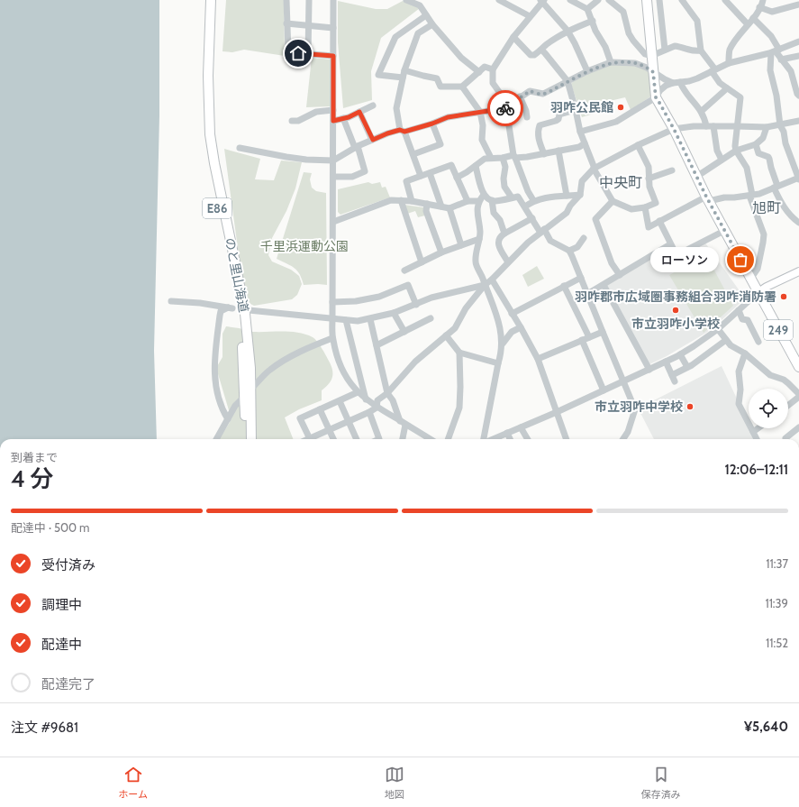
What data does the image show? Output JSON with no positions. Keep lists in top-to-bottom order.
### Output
{
  "streets": {
    "highway": ["E86", "のと里山海道", "249"]
  },
  "districts": ["中央町", "旭町"],
  "parks": ["千里浜運動公園"],
  "places": [
    "羽咋公民館",
    "ローソン",
    "羽咋郡市広域圏事務組合羽咋消防署",
    "市立羽咋小学校",
    "市立羽咋中学校"
  ],
  "page": {
    "bubble": "ローソン",
    "heading": ["4 分", "到着まで", "12:06–12:11"],
    "panel": ["注文 #9681", "¥5,640"],
    "bar": "配達中 · 500 m",
    "list": [
      ["受付済み", "11:37"],
      ["調理中", "11:39"],
      ["配達中", "11:52"],
      "配達完了"
    ],
    "tabs": ["ホーム", "地図", "保存済み"]
  }
}
